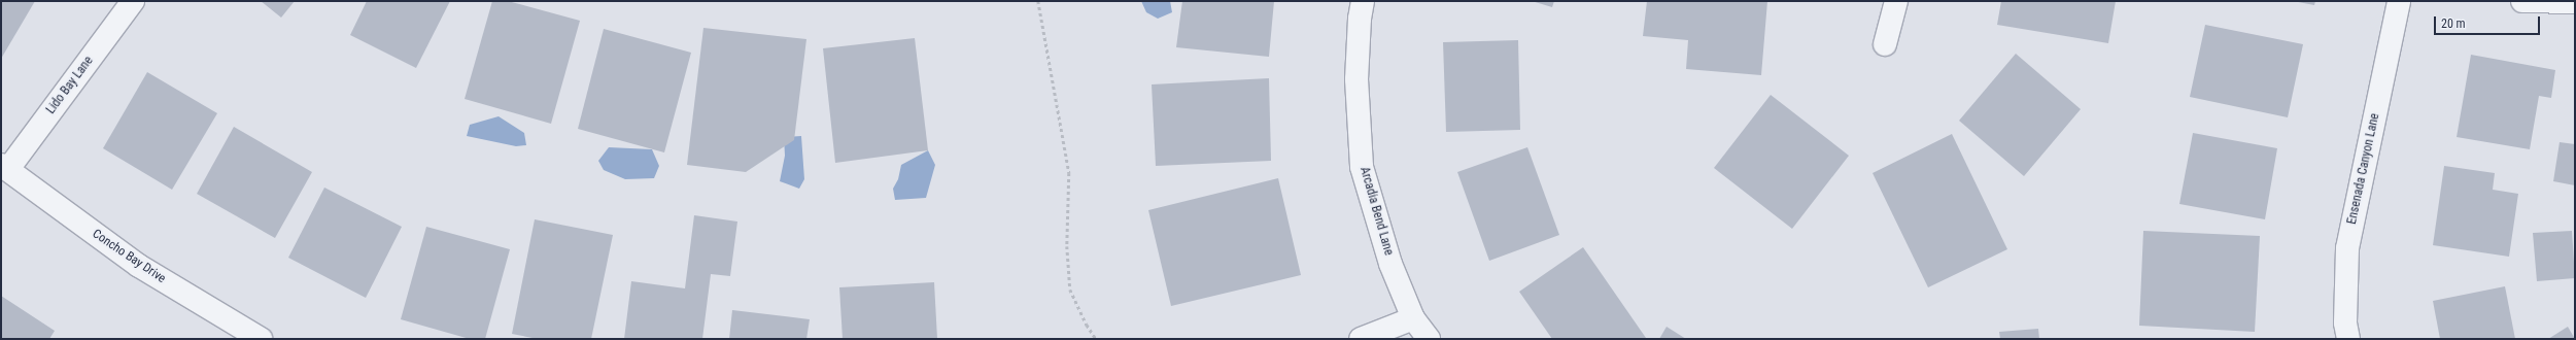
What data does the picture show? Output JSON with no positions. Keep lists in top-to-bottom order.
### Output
{
  "streets": {
    "street": [
      "Lido Bay Lane",
      "Ensenada Canyon Lane",
      "Arcadia Bend Lane",
      "Concho Bay Drive"
    ]
  },
  "crossings": [
    ["Lido Bay Lane", "Concho Bay Drive"]
  ],
  "scale_bar": "20 m"
}
